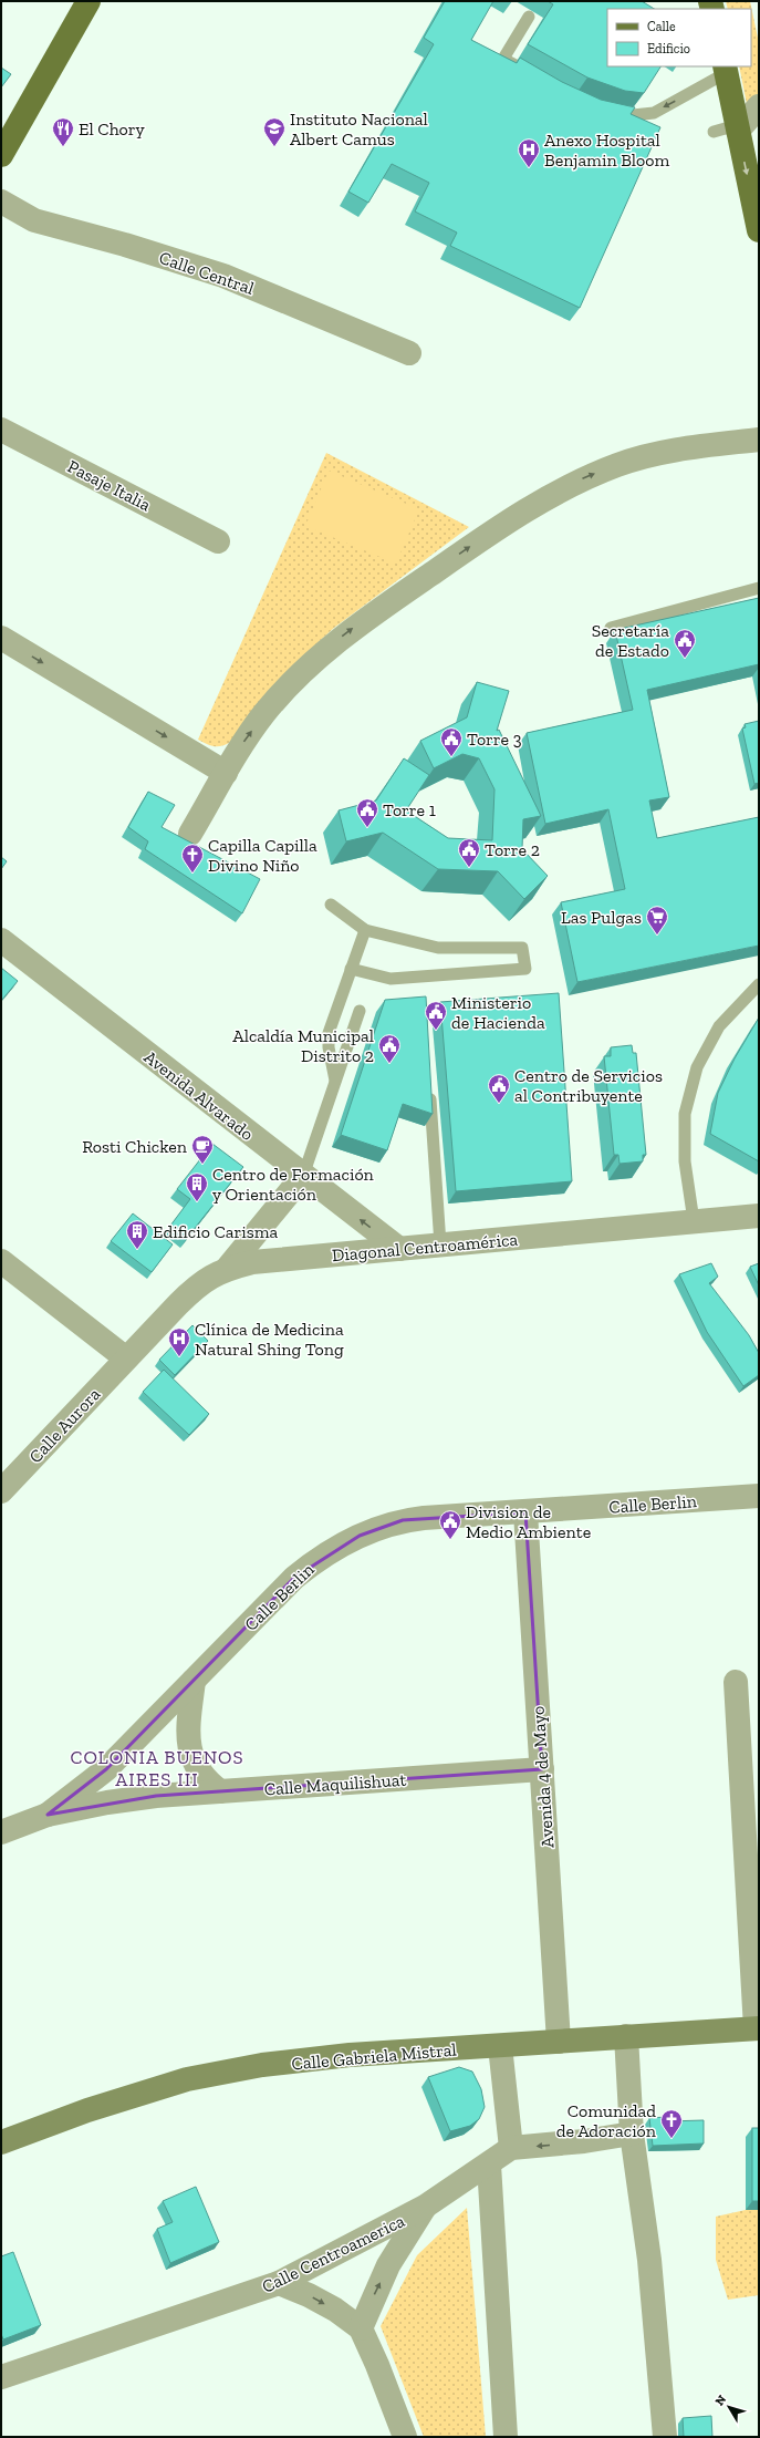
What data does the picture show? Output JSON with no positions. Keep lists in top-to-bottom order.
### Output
{
  "streets": {
    "street": [
      "Calle Central",
      "Pasaje Italia",
      "Avenida Alvarado",
      "Diagonal Centroamérica",
      "Calle Aurora",
      "Calle Berlin",
      "Avenida 4 de Mayo",
      "Calle Maquilishuat",
      "Calle Gabriela Mistral",
      "Calle Centroamerica"
    ]
  },
  "crossings": [
    ["Avenida Alvarado", "Diagonal Centroamérica"],
    ["Diagonal Centroamérica", "Calle Aurora"],
    ["Calle Berlin", "Avenida 4 de Mayo"],
    ["Calle Berlin", "Calle Maquilishuat"],
    ["Avenida 4 de Mayo", "Calle Maquilishuat"],
    ["Avenida 4 de Mayo", "Calle Gabriela Mistral"]
  ],
  "districts": ["COLONIA BUENOS AIRES III"],
  "places": {
    "restaurant": ["El Chory"],
    "school or university": ["Instituto Nacional Albert Camus"],
    "hospital": ["Anexo Hospital Benjamin Bloom", "Clínica de Medicina Natural Shing Tong"],
    "public building": [
      "Secretaría de Estado",
      "Torre 3",
      "Torre 1",
      "Torre 2",
      "Ministerio de Hacienda",
      "Alcaldía Municipal Distrito 2",
      "Centro de Servicios al Contribuyente",
      "Division de Medio Ambiente"
    ],
    "church": ["Capilla Capilla Divino Niño", "Comunidad de Adoración"],
    "supermarket": ["Las Pulgas"],
    "cafe": ["Rosti Chicken"],
    "building": ["Centro de Formación y Orientación", "Edificio Carisma"]
  },
  "legend": ["Calle", "Edificio"],
  "north": "top left"
}
